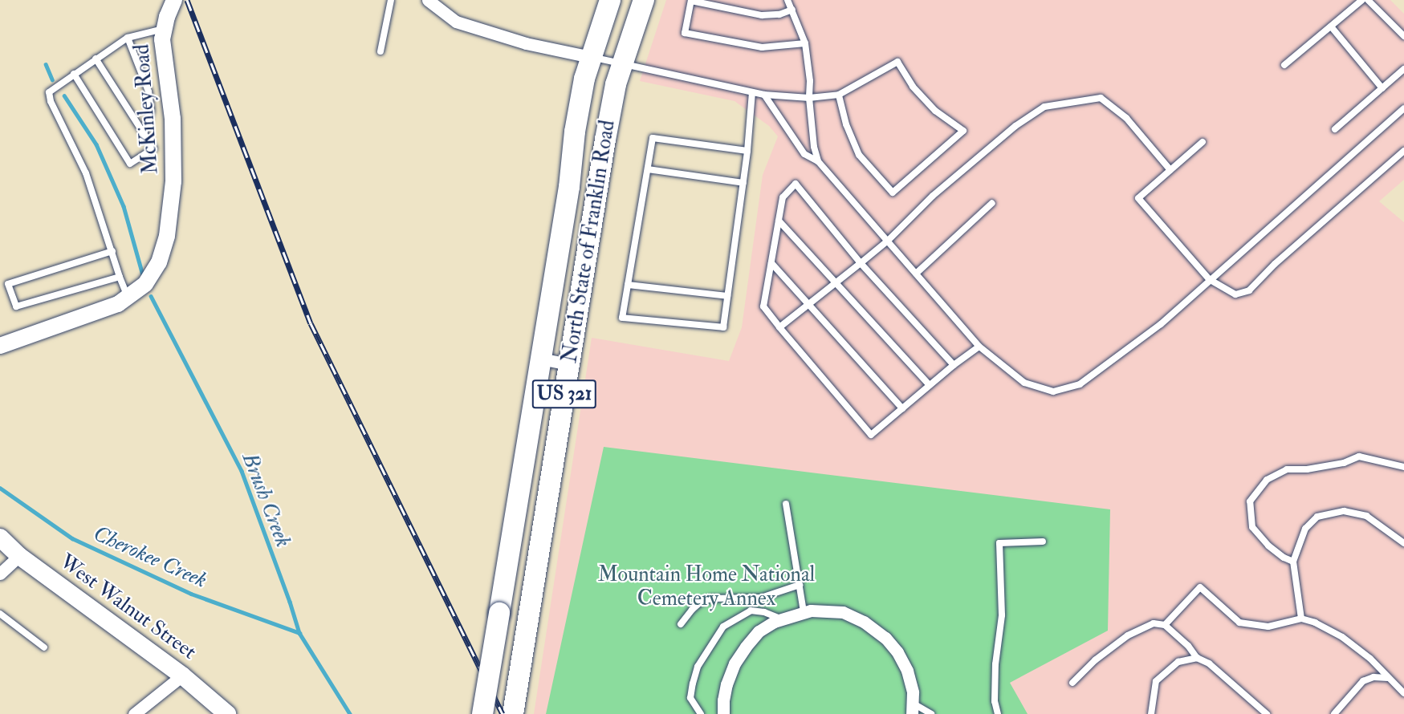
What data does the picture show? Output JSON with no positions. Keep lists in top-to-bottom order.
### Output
{
  "streets": {
    "highway": ["North State of Franklin Road", "US 321"],
    "main road": ["West Walnut Street"],
    "street": ["McKinley Road"]
  },
  "water": ["Brush Creek", "Cherokee Creek"],
  "parks": ["Mountain Home National Cemetery Annex"]
}
